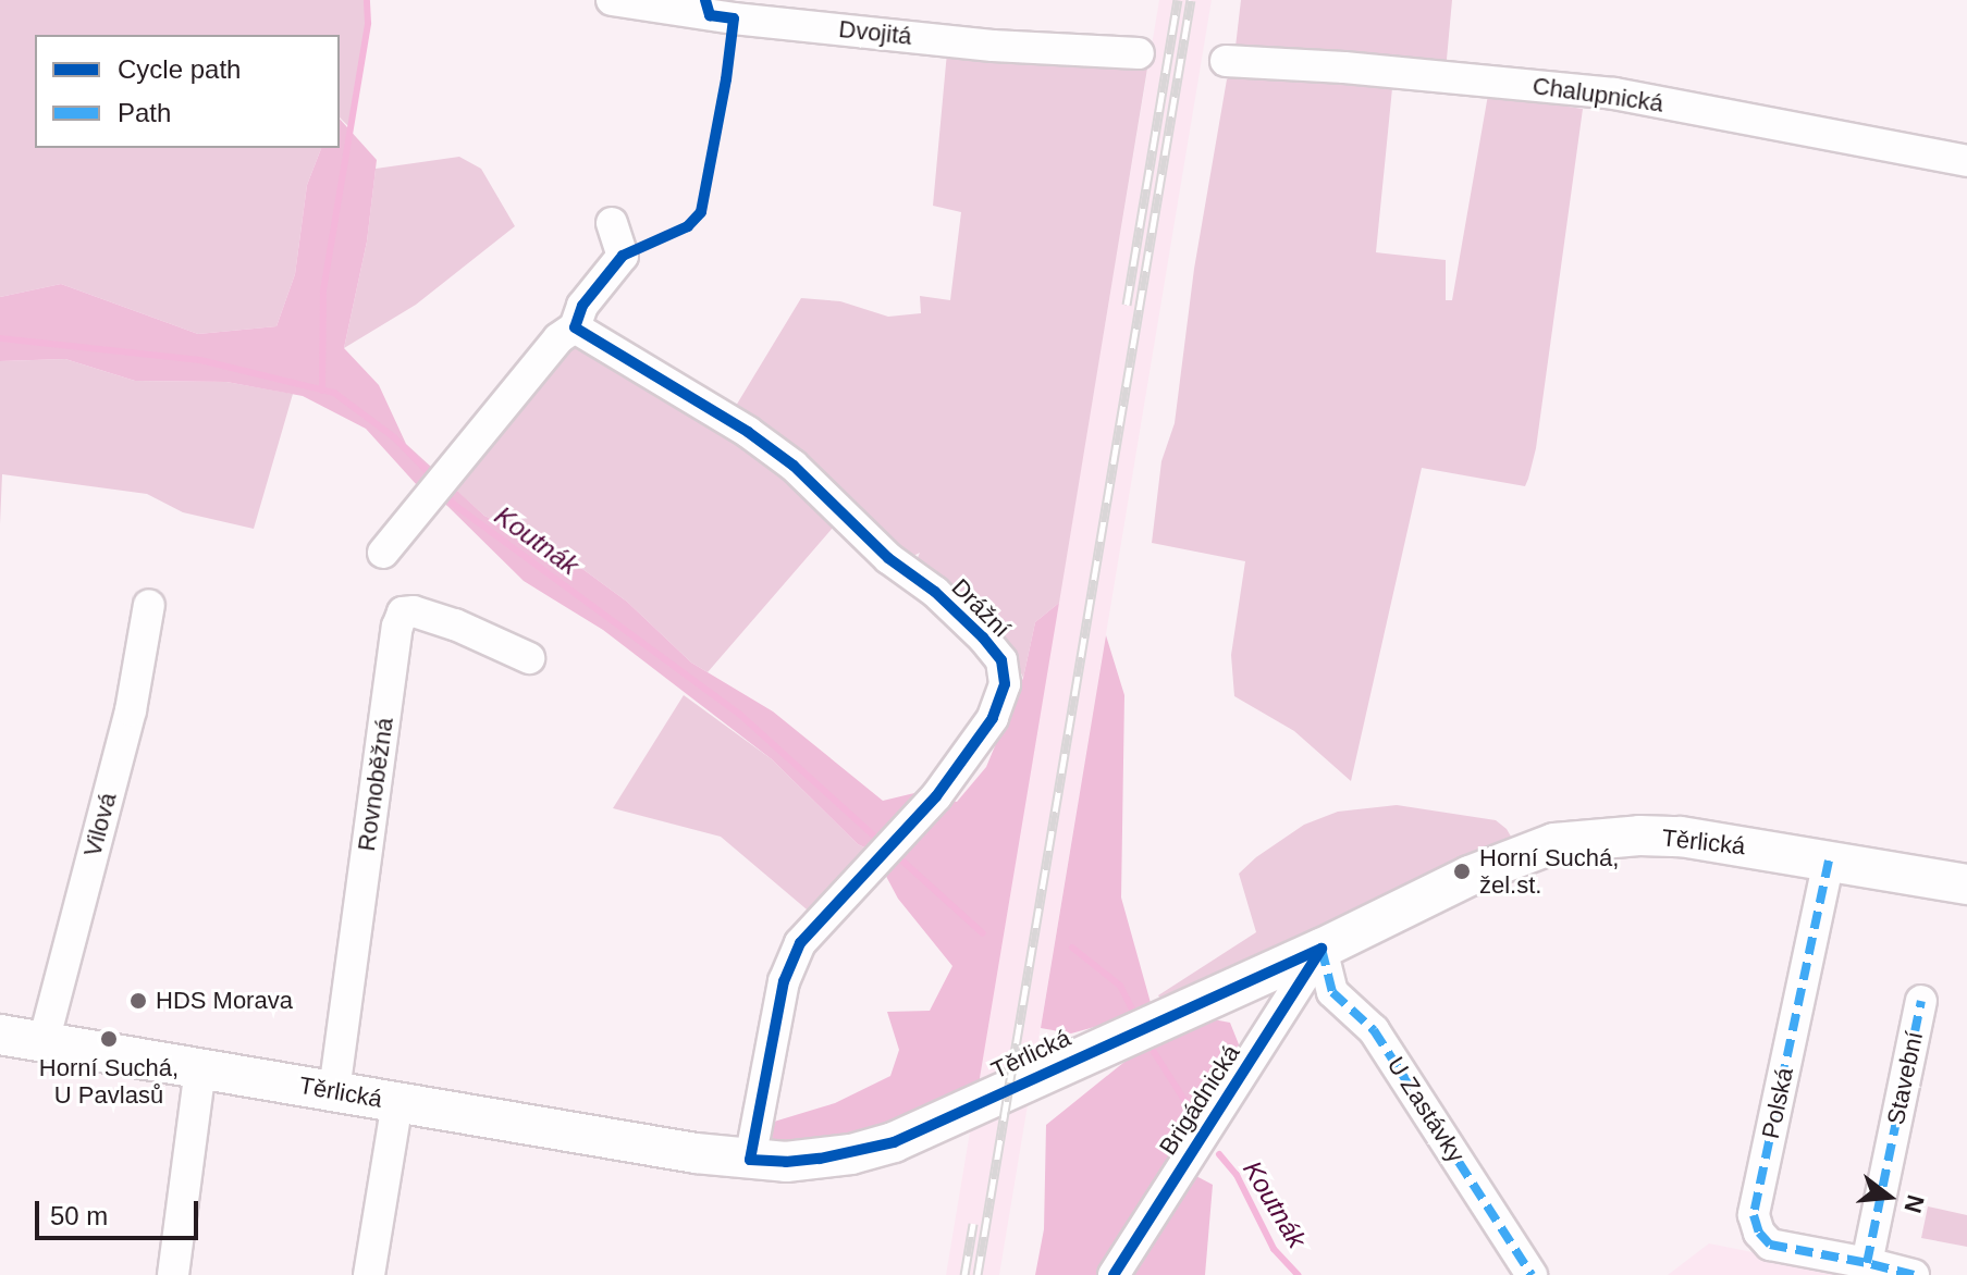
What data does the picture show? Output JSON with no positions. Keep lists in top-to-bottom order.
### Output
{
  "streets": {
    "main road": ["Těrlická"],
    "street": [
      "Dvojitá",
      "Chalupnická",
      "Drážní",
      "Rovnoběžná",
      "Vilová",
      "Stavební",
      "Brigádnická",
      "Polská",
      "U Zastávky"
    ]
  },
  "crossings": [
    ["Drážní", "Těrlická"],
    ["Rovnoběžná", "Těrlická"],
    ["Vilová", "Těrlická"],
    ["Těrlická", "Brigádnická"],
    ["Těrlická", "Polská"],
    ["Těrlická", "U Zastávky"],
    ["Stavební", "Polská"],
    ["Brigádnická", "U Zastávky"]
  ],
  "water": ["Koutnák"],
  "places": ["Horní Suchá, žel.st.", "HDS Morava", "Horní Suchá, U Pavlasů"],
  "legend": ["Cycle path", "Path"],
  "scale_bar": "50 m",
  "north": "right"
}
